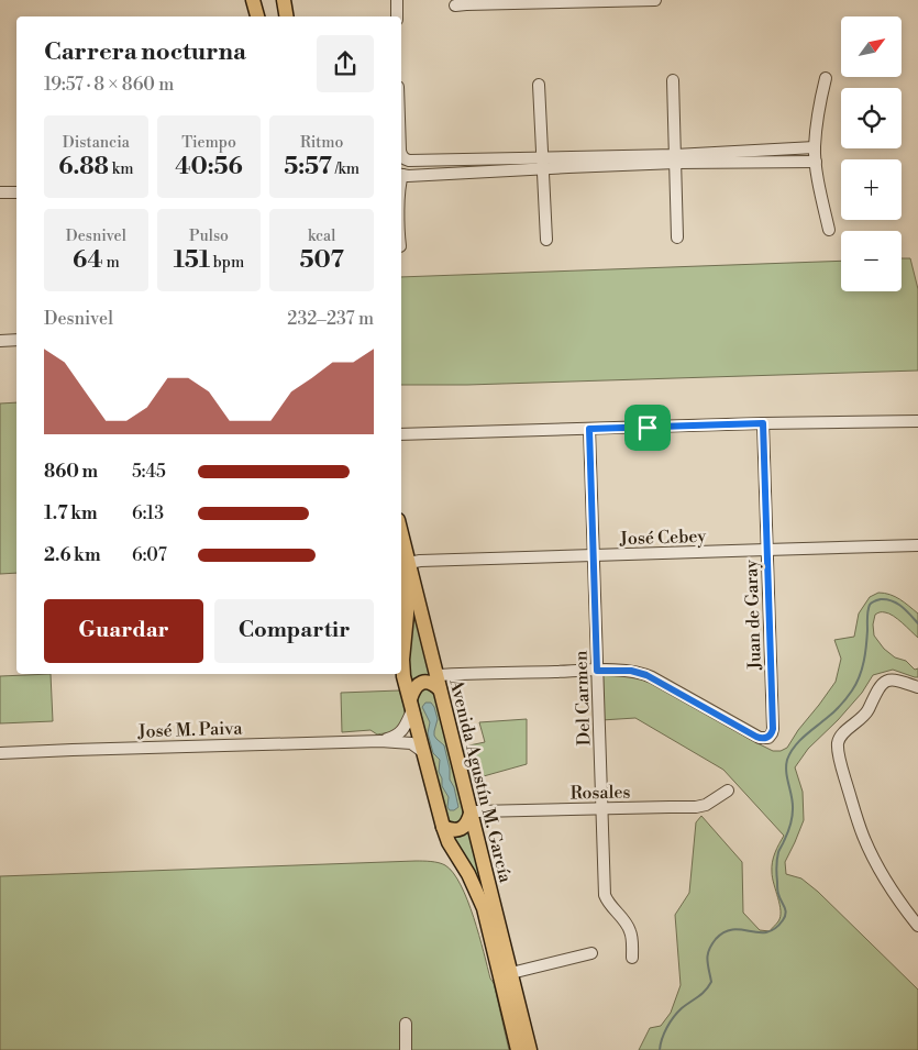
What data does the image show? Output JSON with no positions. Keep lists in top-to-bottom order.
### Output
{
  "streets": {
    "main road": ["Avenida Agustín M. García"],
    "street": [
      "José Cebey",
      "Juan de Garay",
      "Del Carmen",
      "José M. Paiva",
      "Rosales"
    ]
  },
  "crossings": [
    ["José Cebey", "Juan de Garay"],
    ["José Cebey", "Del Carmen"],
    ["José Cebey", "Avenida Agustín M. García"],
    ["Juan de Garay", "Del Carmen"],
    ["Del Carmen", "Rosales"],
    ["José M. Paiva", "Avenida Agustín M. García"],
    ["Avenida Agustín M. García", "Rosales"]
  ],
  "north": "top right",
  "page": {
    "map_buttons": ["+", "−"],
    "heading": ["Carrera nocturna", "19:57 · 8 × 860 m"],
    "stats": [
      ["Distancia", "6.88 km"],
      ["Tiempo", "40:56"],
      ["Ritmo", "5:57 /km"],
      ["Desnivel", "64 m"],
      ["Pulso", "151 bpm"],
      ["kcal", "507"]
    ],
    "chart": ["Desnivel", "232–237 m"],
    "list": [
      {
        "name": "860 m",
        "note": "5:45"
      },
      {
        "name": "1.7 km",
        "note": "6:13"
      },
      {
        "name": "2.6 km",
        "note": "6:07"
      }
    ],
    "buttons": ["Guardar", "Compartir"]
  }
}
